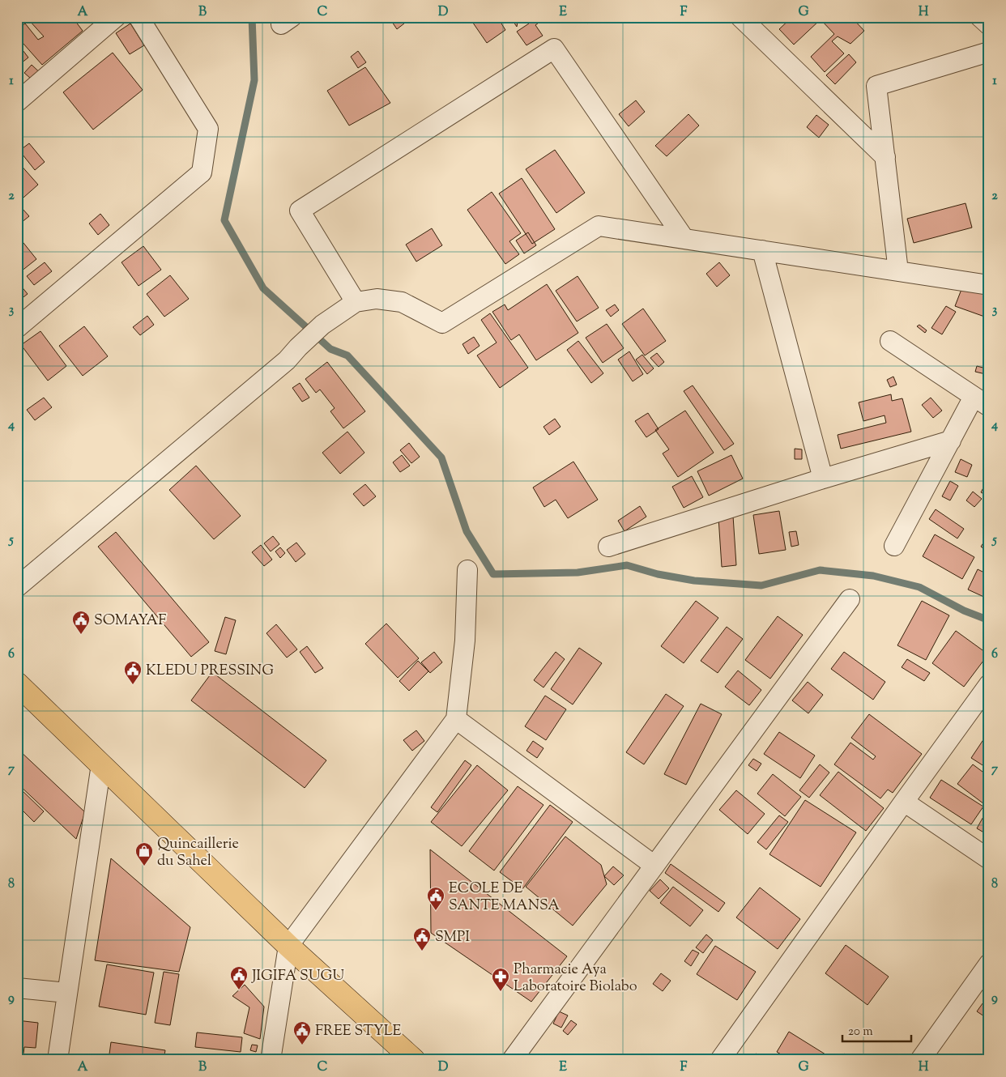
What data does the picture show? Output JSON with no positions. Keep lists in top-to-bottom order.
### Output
{
  "places": {
    "public building": [
      "SOMAYAF",
      "KLEDU PRESSING",
      "ECOLE DE SANTE MANSA",
      "SMPI",
      "JIGIFA SUGU",
      "FREE STYLE"
    ],
    "shop": ["Quincaillerie du Sahel"],
    "pharmacy": ["Pharmacie Aya Laboratoire Biolabo"]
  },
  "scale_bar": "20 m",
  "grid": {
    "columns": [
      "A",
      "B",
      "C",
      "D",
      "E",
      "F",
      "G",
      "H"
    ],
    "rows": [
      "1",
      "2",
      "3",
      "4",
      "5",
      "6",
      "7",
      "8",
      "9"
    ]
  }
}
